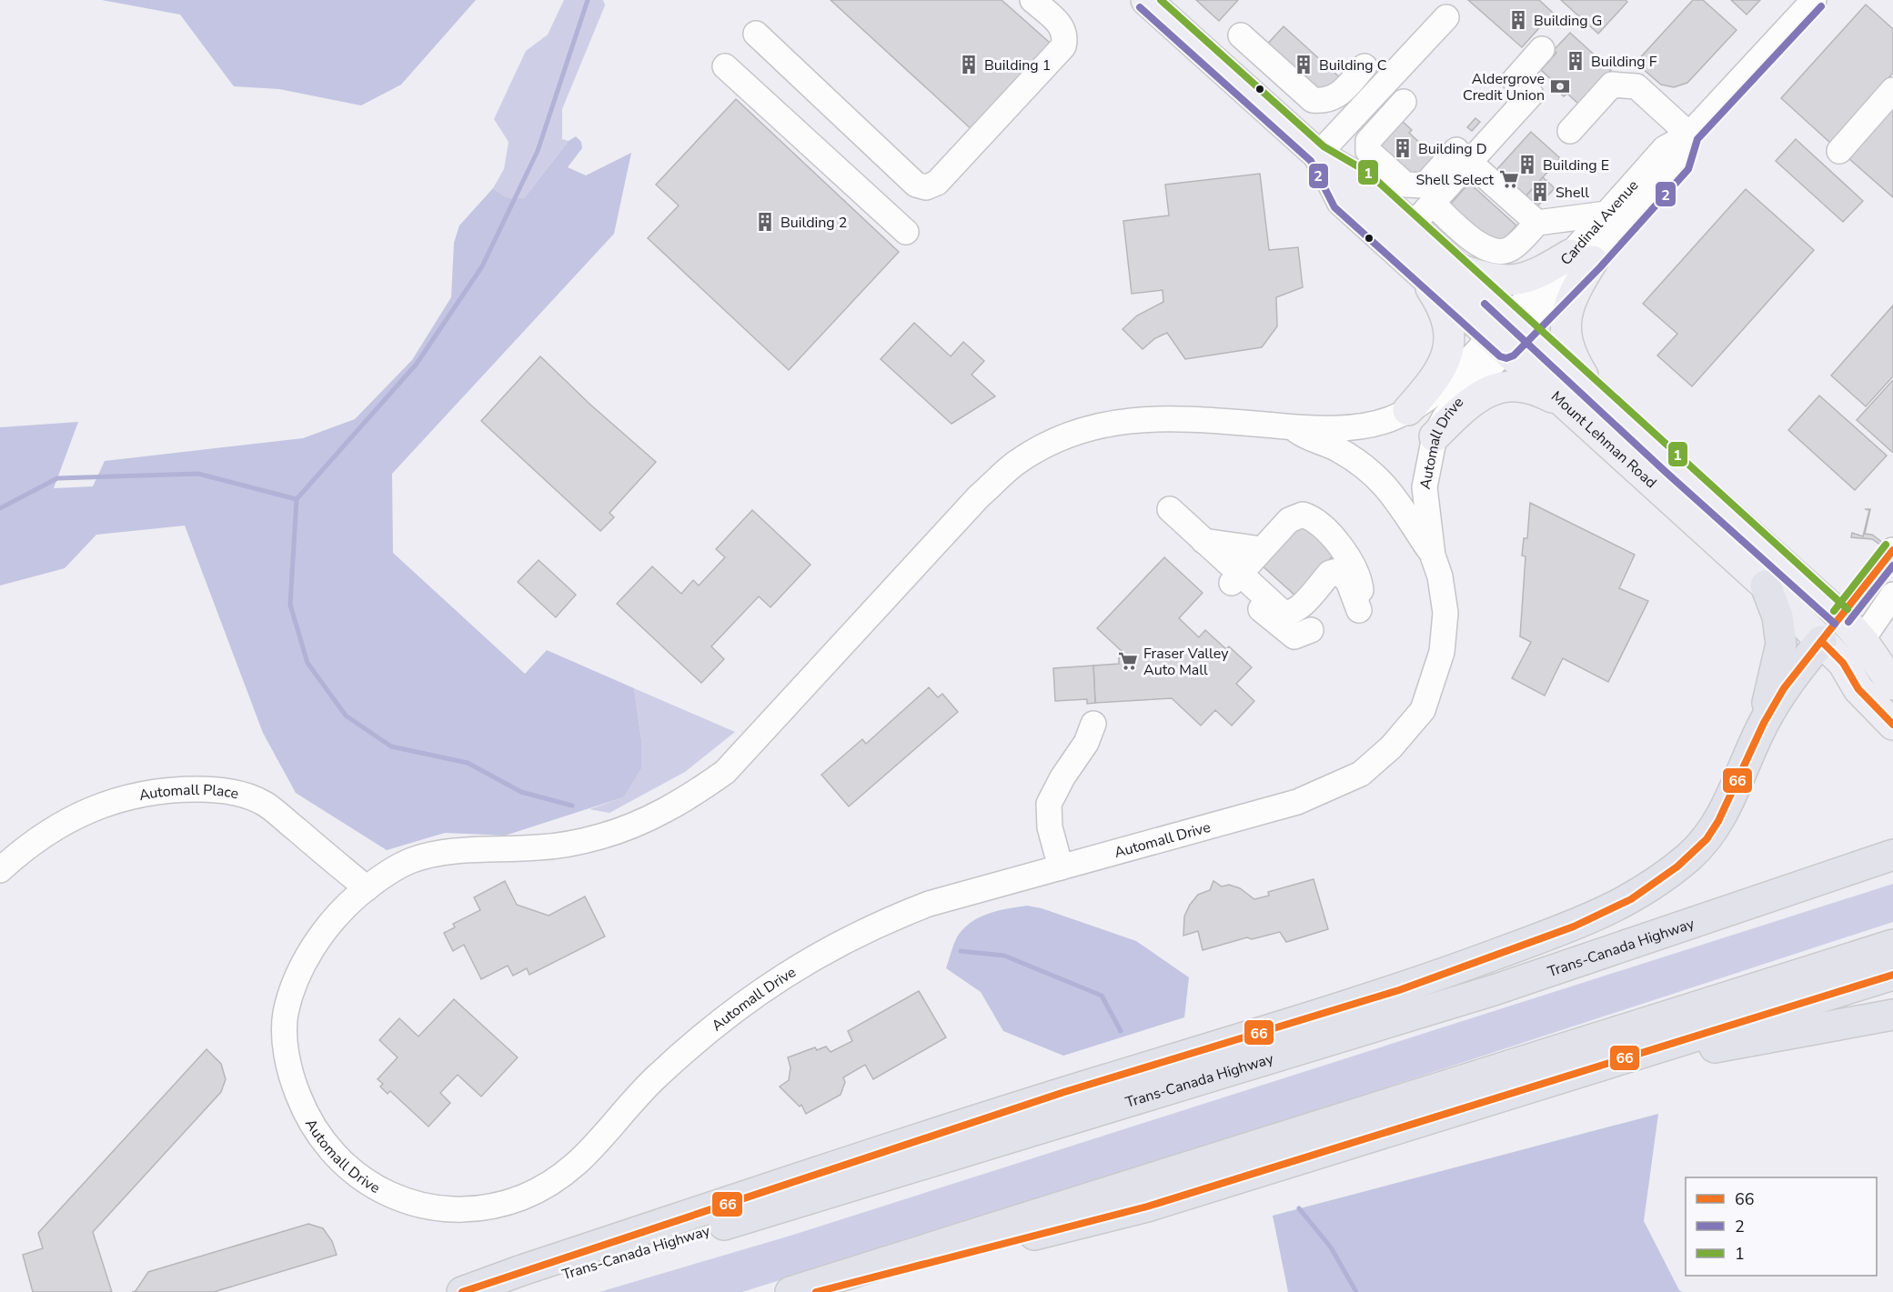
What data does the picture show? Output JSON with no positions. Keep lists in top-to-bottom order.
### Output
{
  "streets": {
    "highway": ["Trans-Canada Highway"],
    "main road": ["Mount Lehman Road"],
    "street": ["Cardinal Avenue", "Automall Drive", "Automall Place"]
  },
  "crossings": [
    ["Cardinal Avenue", "Mount Lehman Road"],
    ["Cardinal Avenue", "Automall Drive"],
    ["Mount Lehman Road", "Automall Drive"],
    ["Automall Drive", "Automall Place"]
  ],
  "places": {
    "building": [
      "Building G",
      "Building F",
      "Building 1",
      "Building C",
      "Building D",
      "Building E",
      "Shell",
      "Building 2"
    ],
    "bank": ["Aldergrove Credit Union"],
    "supermarket": ["Shell Select", "Fraser Valley Auto Mall"]
  },
  "lines": ["transit line 1", "transit line 2", "transit line 66"],
  "legend": ["66", "2", "1"]
}
